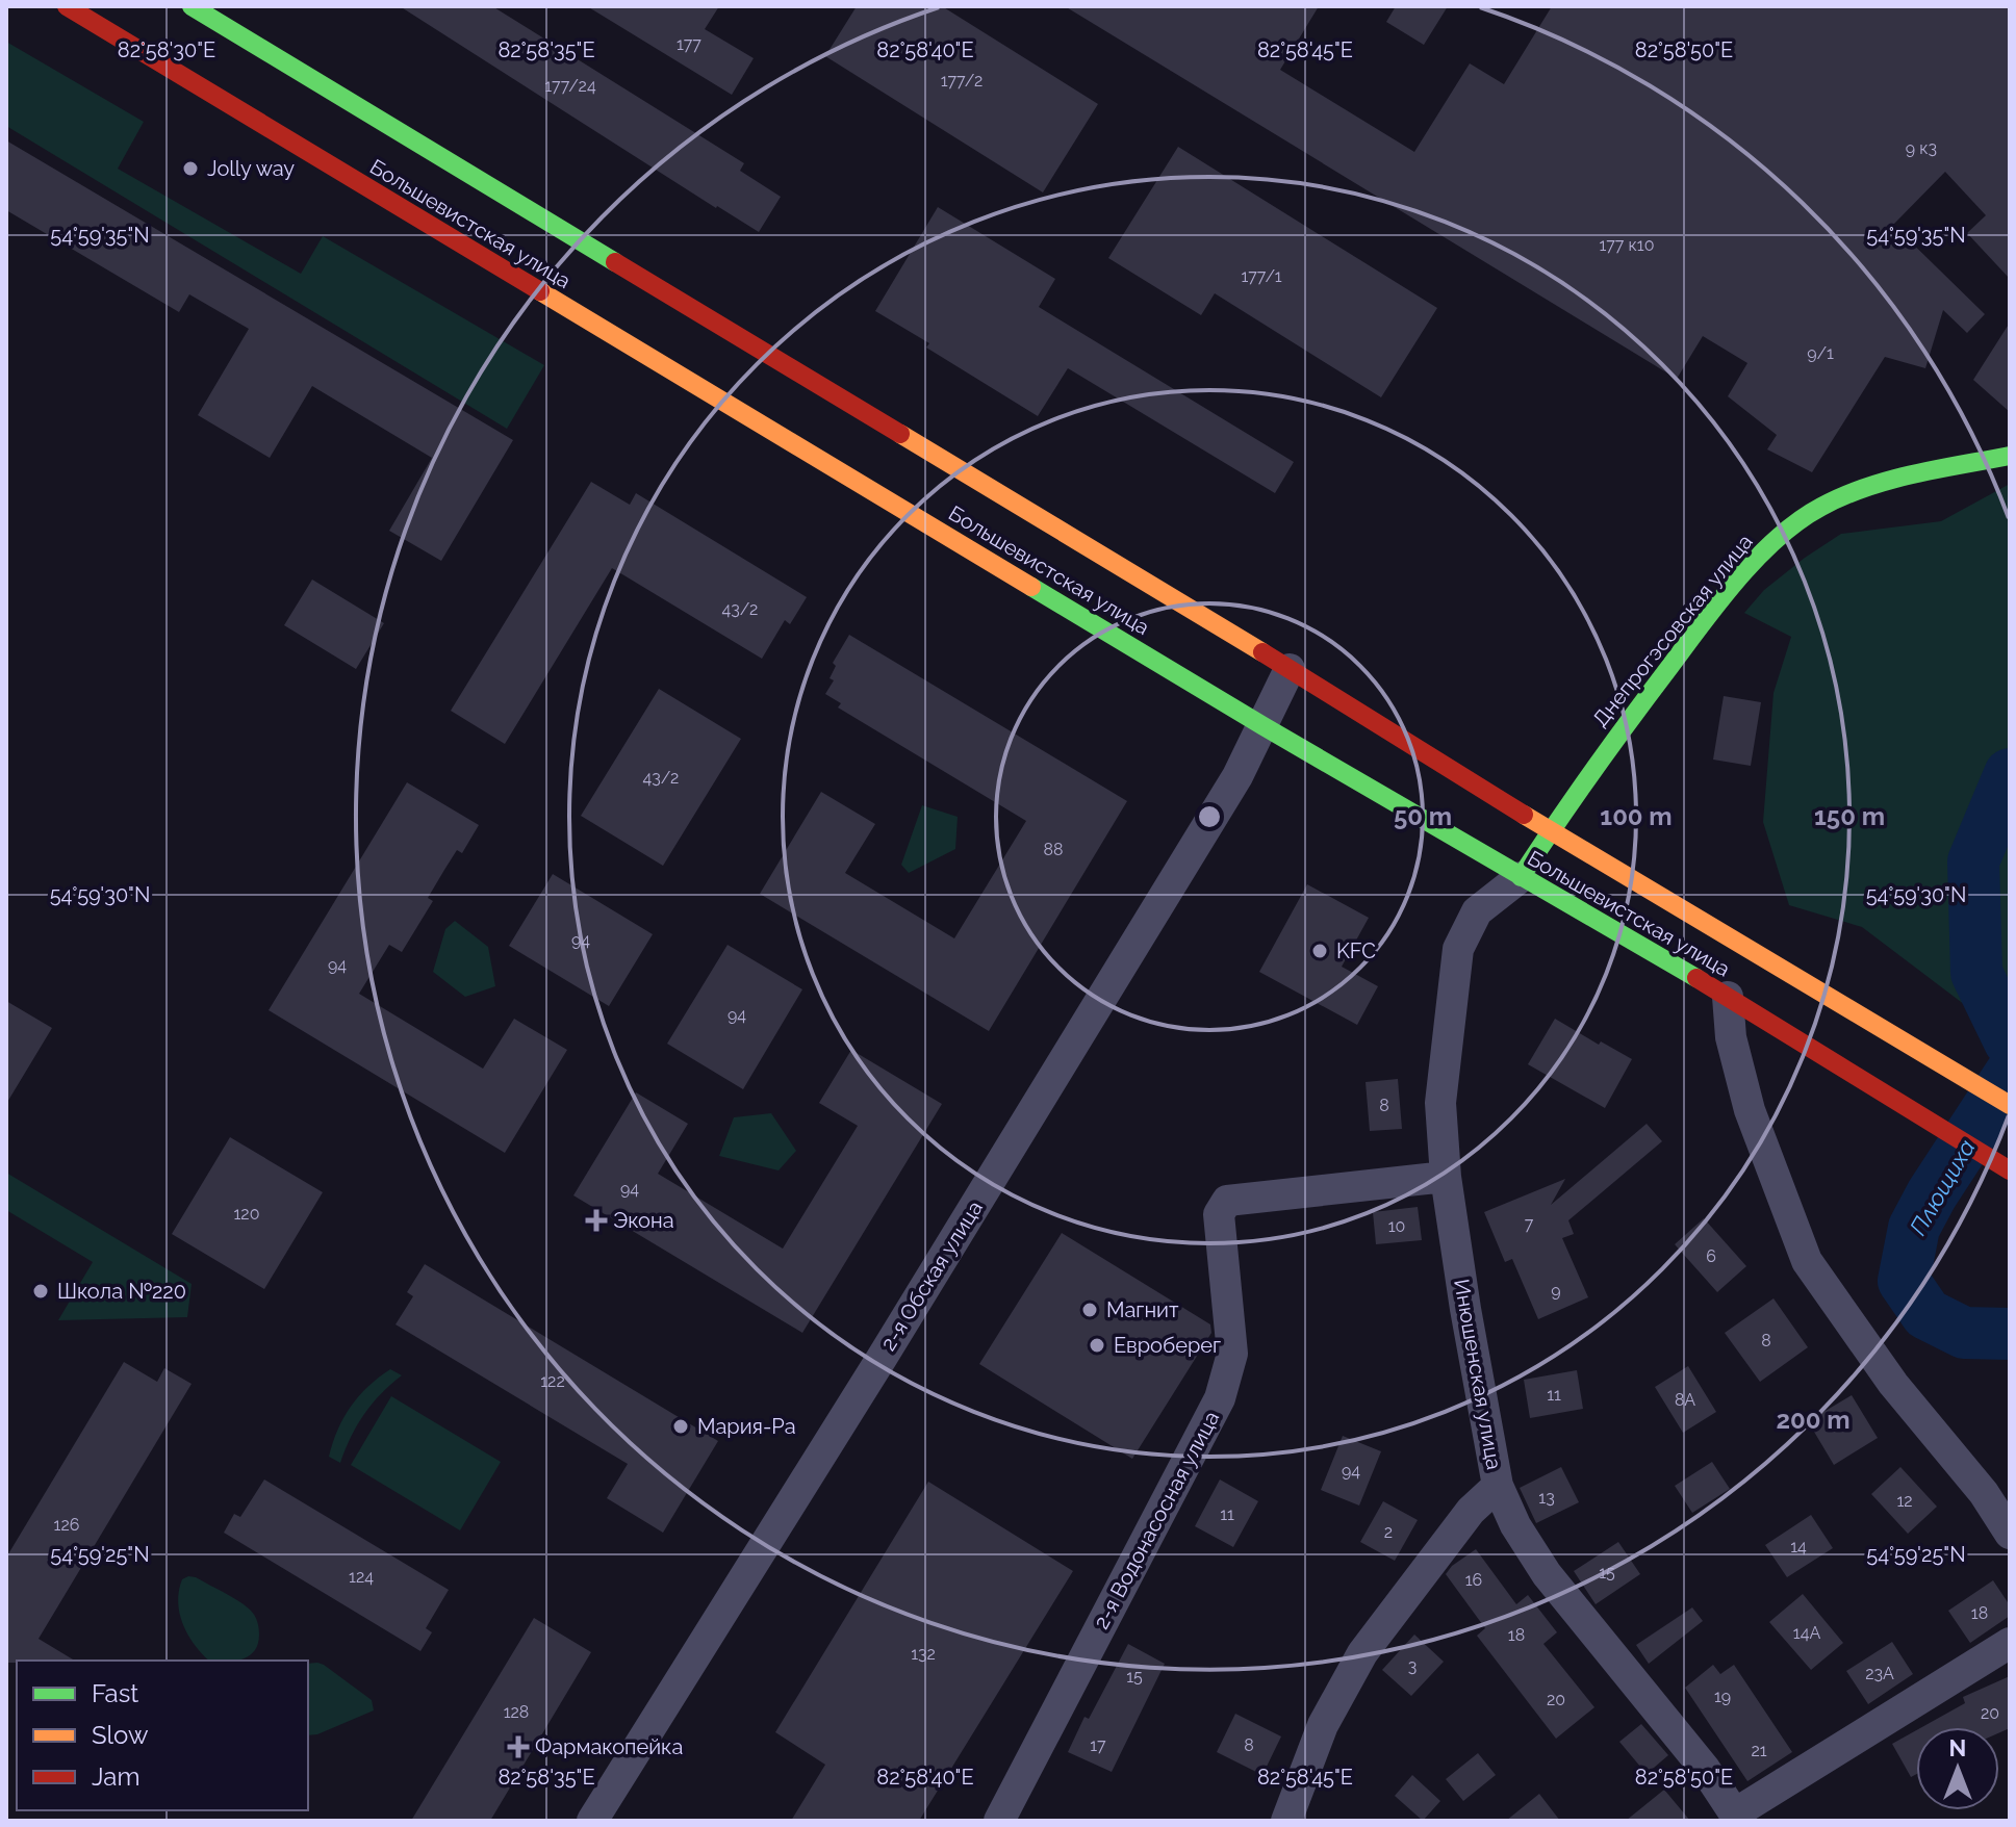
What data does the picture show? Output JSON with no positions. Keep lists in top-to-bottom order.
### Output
{
  "streets": {
    "main road": ["Большевистская улица", "Днепрогэсовская улица"],
    "street": ["2-я Обская улица", "Инюшенская улица", "2-я Водонасосная улица"]
  },
  "crossings": [
    ["Большевистская улица", "Днепрогэсовская улица"],
    ["Большевистская улица", "2-я Обская улица"],
    ["Большевистская улица", "Инюшенская улица"],
    ["Днепрогэсовская улица", "Инюшенская улица"],
    ["Инюшенская улица", "2-я Водонасосная улица"]
  ],
  "water": ["Плющиха"],
  "places": {
    "other": [
      "Jolly way",
      "KFC",
      "Школа №220",
      "Магнит",
      "Евроберег",
      "Мария-Ра"
    ],
    "health": ["Экона", "Фармакопейка"]
  },
  "house_numbers": [
    "177",
    "177/2",
    "177/24",
    "9 к3",
    "177 к10",
    "177/1",
    "9/1",
    "43/2",
    "43/2",
    "88",
    "94",
    "94",
    "94",
    "8",
    "94",
    "120",
    "7",
    "10",
    "6",
    "9",
    "8",
    "122",
    "11",
    "8А",
    "94",
    "13",
    "12",
    "11",
    "126",
    "2",
    "14",
    "15",
    "124",
    "16",
    "18",
    "14А",
    "18",
    "132",
    "3",
    "23А",
    "15",
    "19",
    "20",
    "128",
    "20",
    "17",
    "8",
    "21"
  ],
  "legend": ["Fast", "Slow", "Jam"],
  "north": "top",
  "coordinates": [
    "82°58'30\"E",
    "82°58'35\"E",
    "82°58'40\"E",
    "82°58'45\"E",
    "82°58'50\"E",
    "54°59'35\"N",
    "54°59'30\"N",
    "54°59'25\"N"
  ],
  "rings": [
    "50 m",
    "100 m",
    "150 m",
    "200 m"
  ]
}
